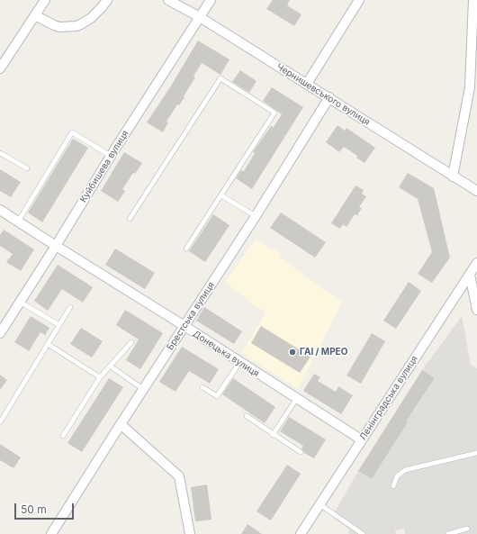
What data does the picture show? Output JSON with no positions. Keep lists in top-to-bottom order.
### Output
{
  "streets": {
    "street": [
      "Чернишевського вулиця",
      "Куйбишева вулиця",
      "Брестська вулиця",
      "Донецька вулиця",
      "Ленінградська вулиця"
    ]
  },
  "crossings": [
    ["Чернишевського вулиця", "Куйбишева вулиця"],
    ["Чернишевського вулиця", "Брестська вулиця"],
    ["Куйбишева вулиця", "Донецька вулиця"],
    ["Брестська вулиця", "Донецька вулиця"],
    ["Донецька вулиця", "Ленінградська вулиця"]
  ],
  "places": ["ГАІ / МРЕО"],
  "scale_bar": "50 m"
}
